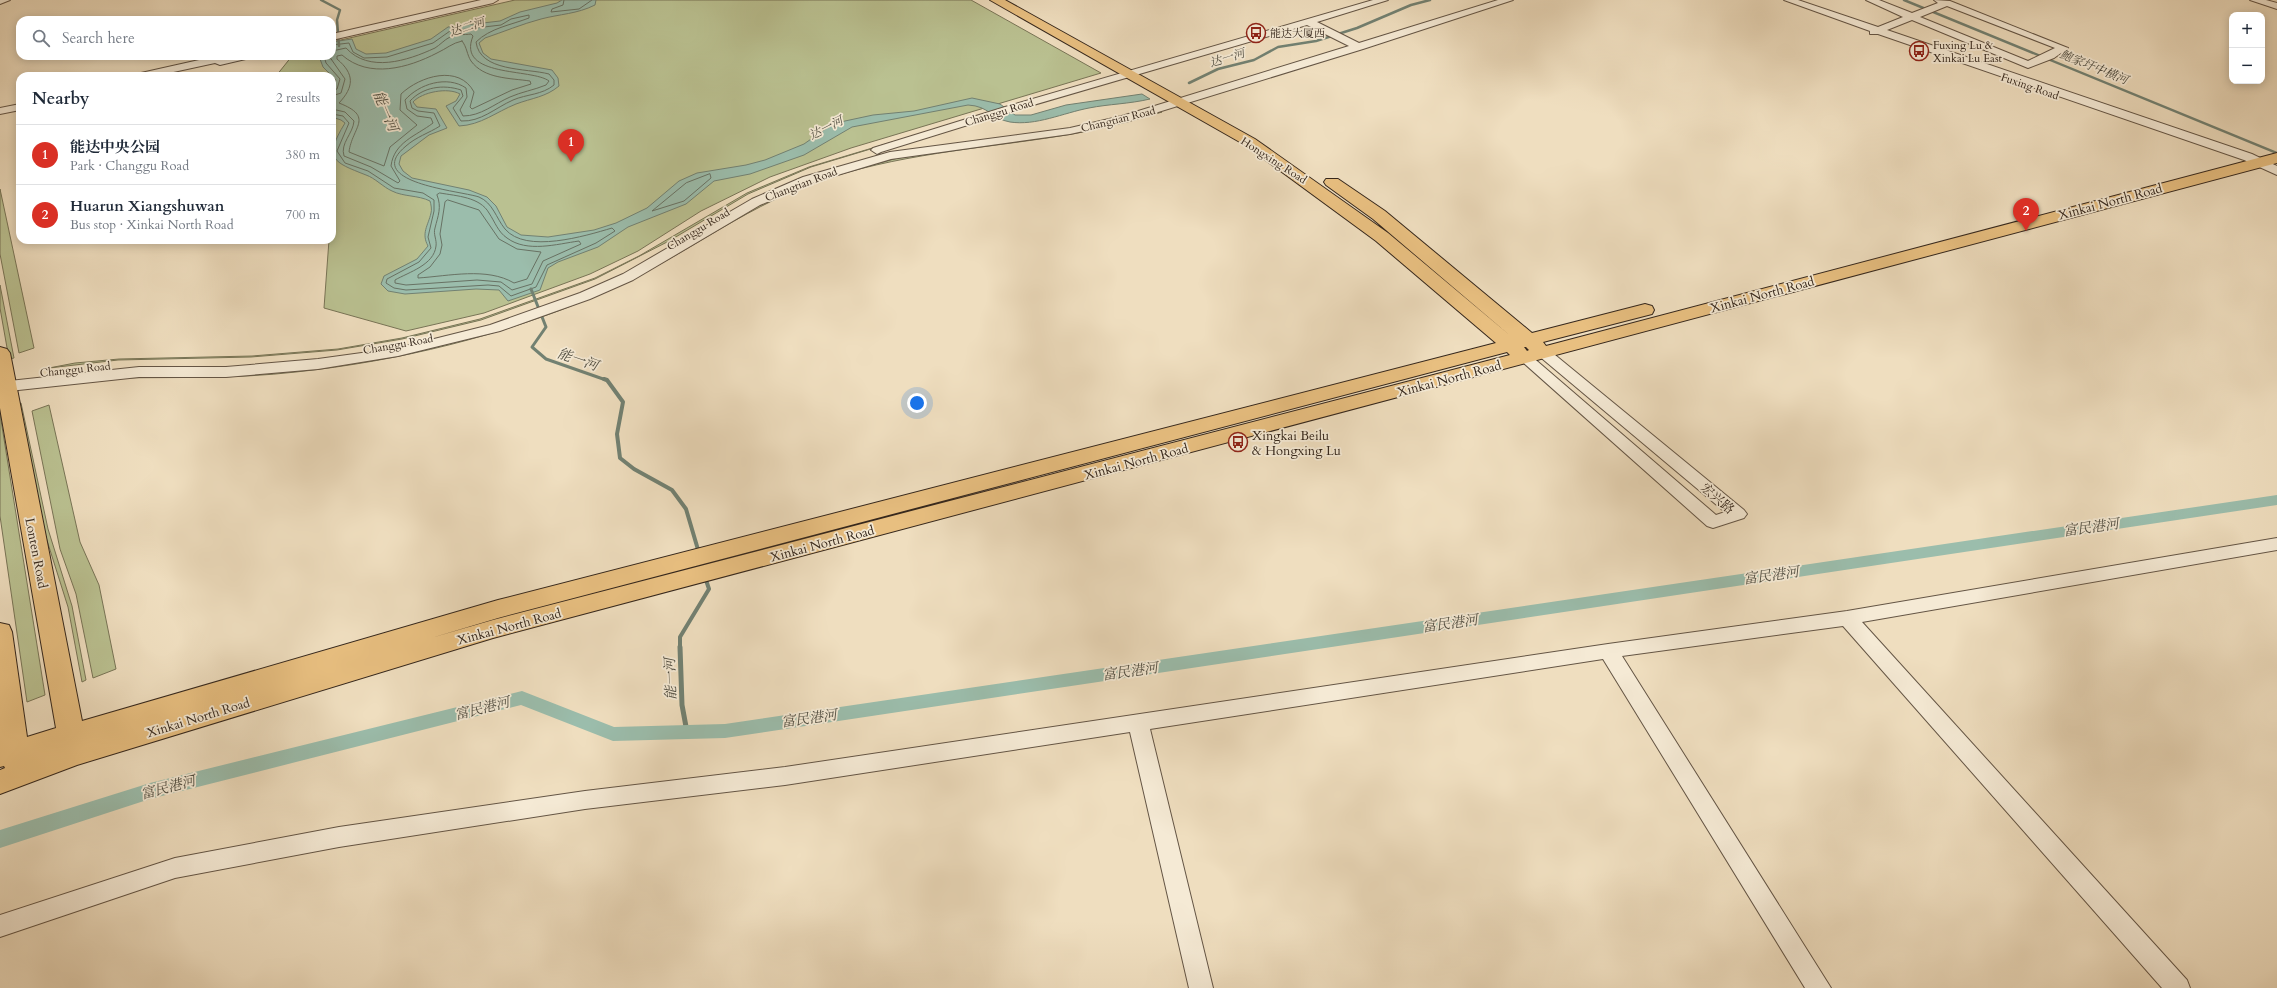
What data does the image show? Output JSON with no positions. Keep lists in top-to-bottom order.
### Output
{
  "streets": {
    "main road": ["Hongxing Road", "Xinkai North Road", "Lonten Road"],
    "street": [
      "Fuxing Road",
      "Changgu Road",
      "Changtian Road",
      "宏兴路"
    ]
  },
  "crossings": [
    ["Fuxing Road", "Xinkai North Road"],
    ["Changgu Road", "Changtian Road"],
    ["Changgu Road", "Hongxing Road"],
    ["Changgu Road", "Lonten Road"],
    ["Changtian Road", "Hongxing Road"],
    ["Hongxing Road", "Xinkai North Road"],
    ["Hongxing Road", "宏兴路"],
    ["Xinkai North Road", "宏兴路"],
    ["Xinkai North Road", "Lonten Road"]
  ],
  "water": [
    "达二河",
    "达一河",
    "鲍家圩中横河",
    "能一河",
    "富民港河"
  ],
  "places": {
    "bus stop": ["能达大厦西", "Fuxing Lu & Xinkai Lu East", "Xingkai Beilu & Hongxing Lu"]
  },
  "page": {
    "map_buttons": ["+", "−"],
    "search": "Search here",
    "heading": ["Nearby", "2 results"],
    "list": [
      {
        "mark": "1",
        "name": "能达中央公园",
        "note": "Park · Changgu Road",
        "value": "380 m"
      },
      {
        "mark": "2",
        "name": "Huarun Xiangshuwan",
        "note": "Bus stop · Xinkai North Road",
        "value": "700 m"
      }
    ],
    "pins": ["1", "2"]
  }
}
